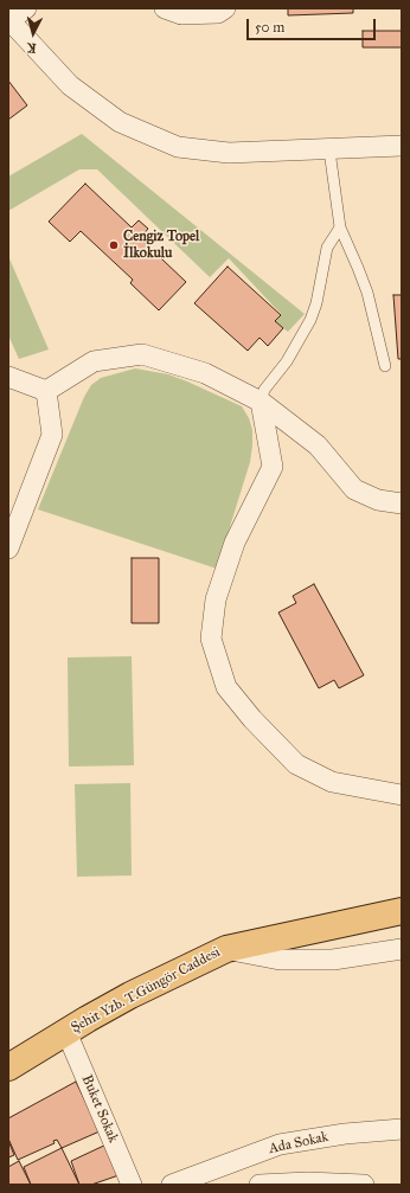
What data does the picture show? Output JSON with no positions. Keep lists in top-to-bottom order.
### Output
{
  "streets": {
    "main road": ["Şehit Yzb. T.Güngör Caddesi"],
    "street": ["Buket Sokak", "Ada Sokak"]
  },
  "crossings": [
    ["Şehit Yzb. T.Güngör Caddesi", "Buket Sokak"]
  ],
  "places": ["Cengiz Topel İlkokulu"],
  "scale_bar": "50 m",
  "north": "bottom"
}
